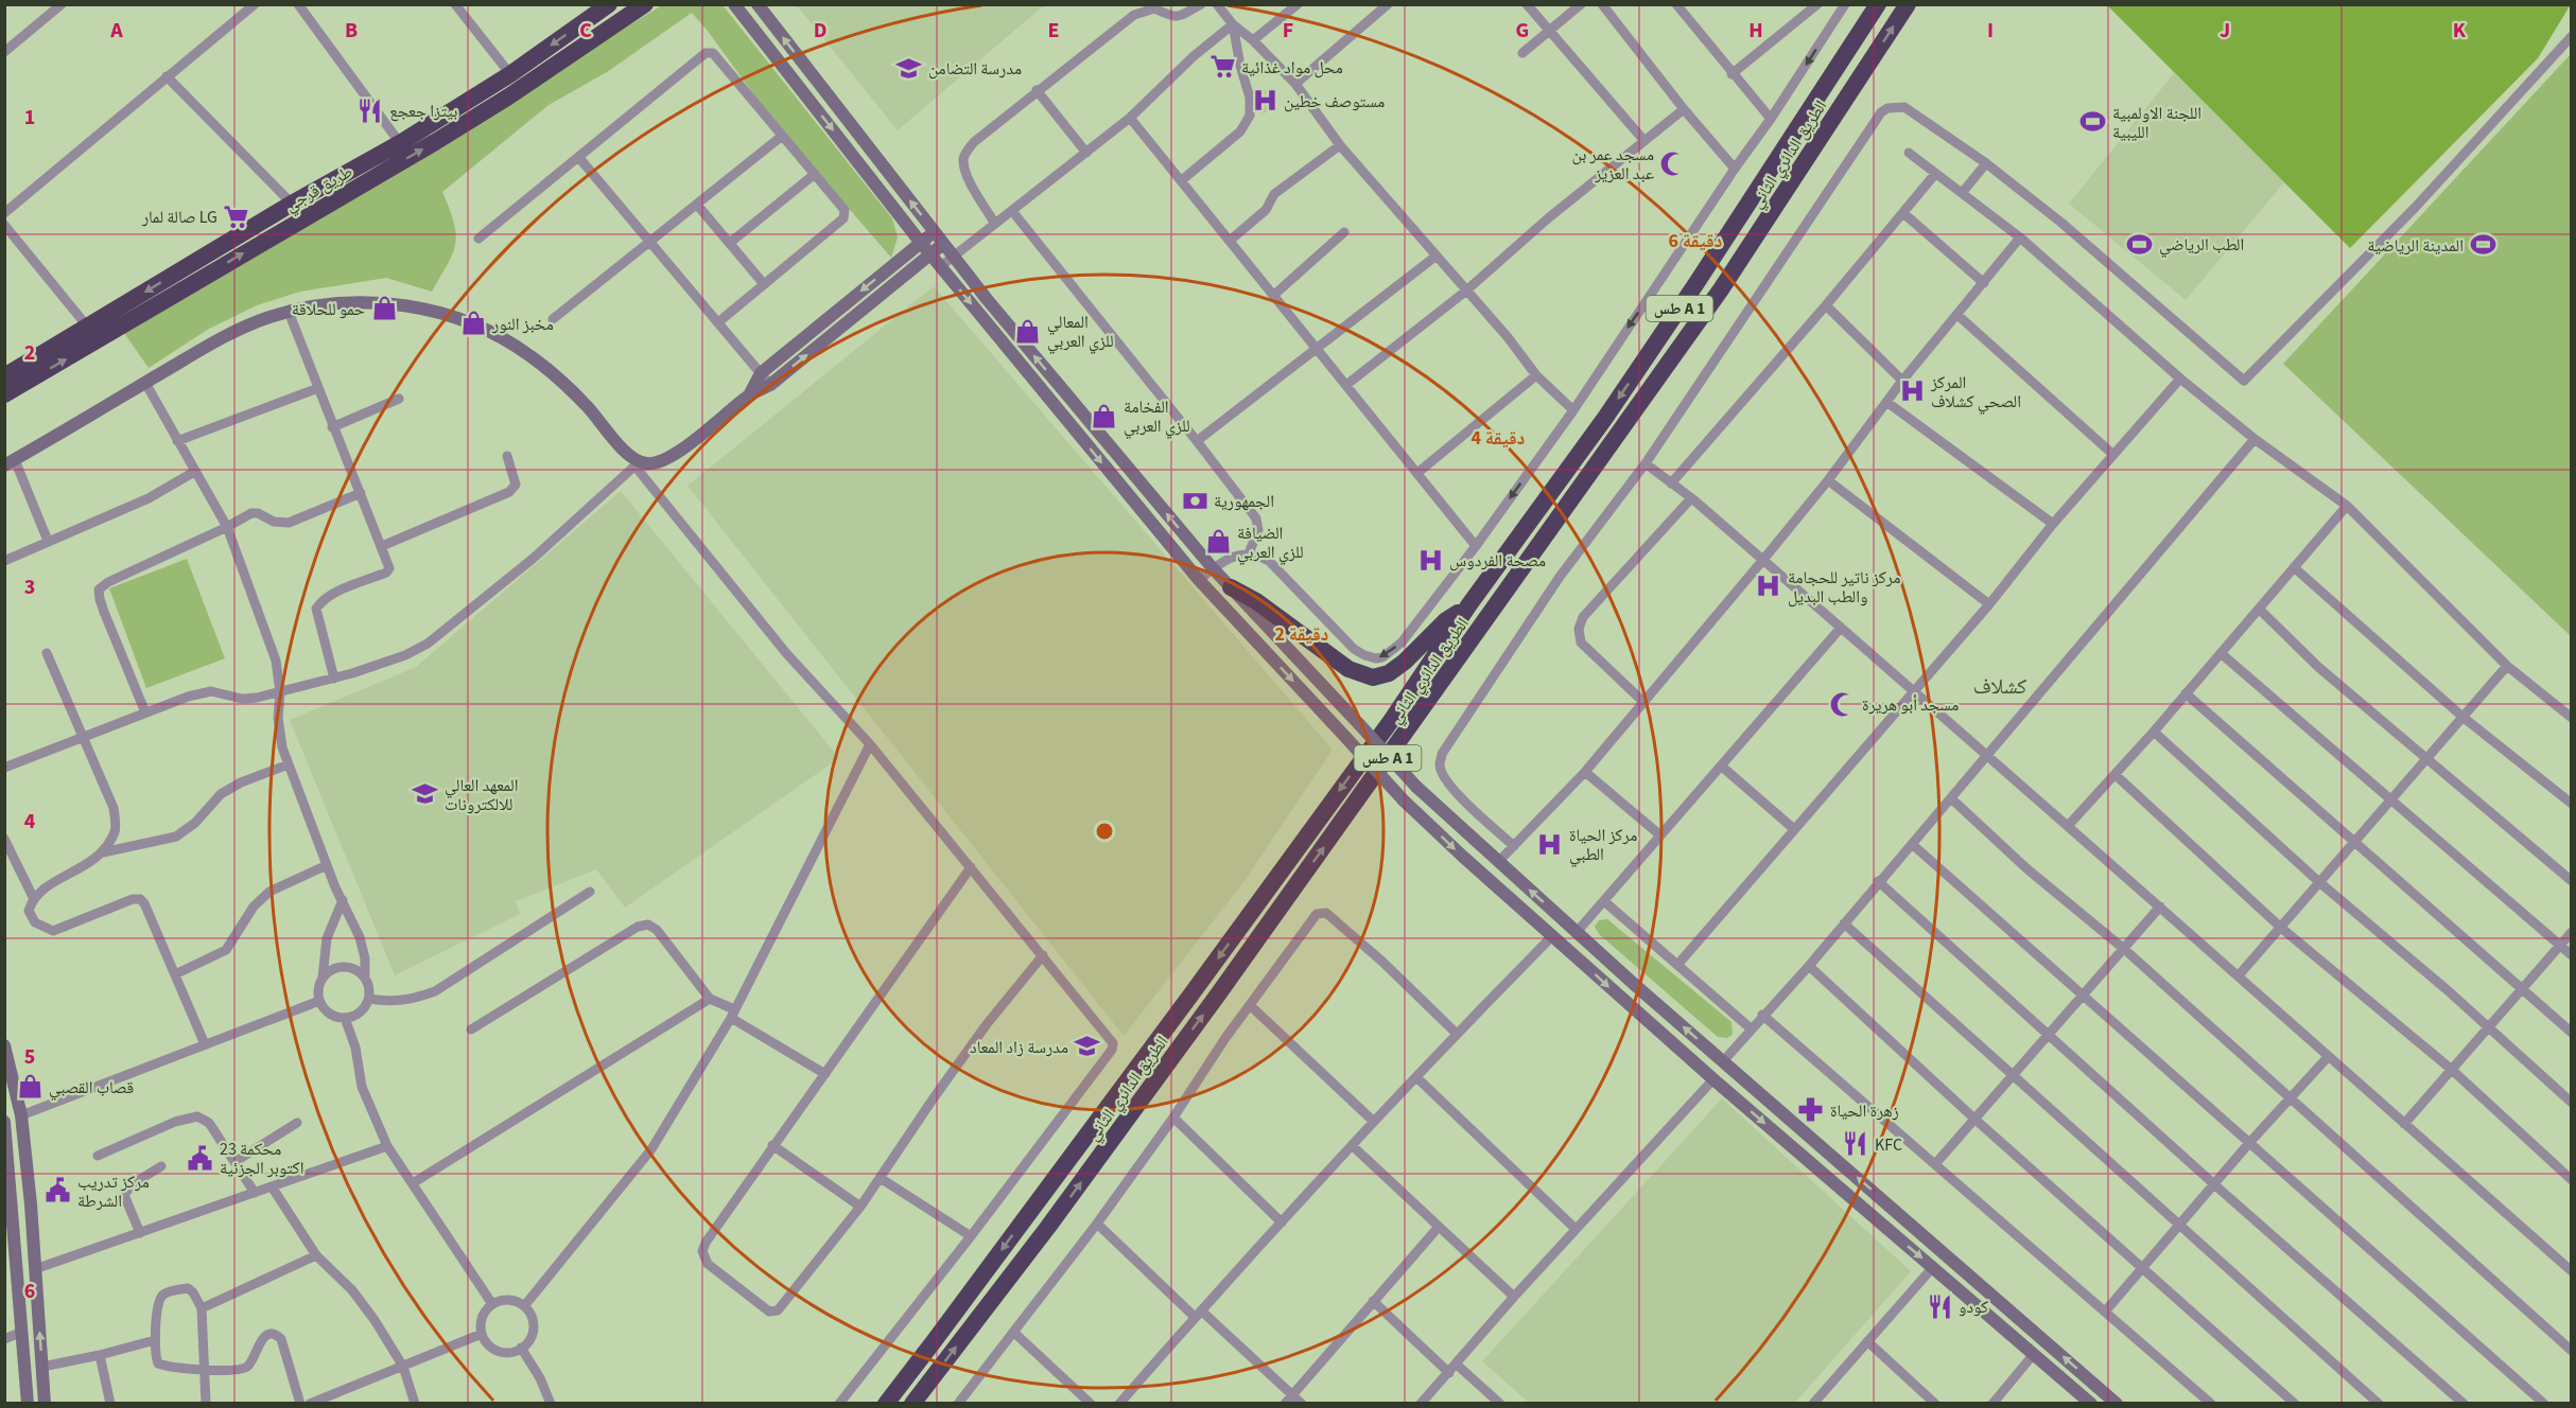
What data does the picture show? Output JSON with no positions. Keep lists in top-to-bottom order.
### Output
{
  "streets": {
    "highway": ["الطريق الدائري الثاني", "طريق قرجي", "طس A 1"]
  },
  "districts": ["كشلاف"],
  "places": {
    "supermarket": ["محل مواد غذائية", "صالة لمار LG"],
    "school or university": ["مدرسة التضامن", "المعهد العالي للالكترونات", "مدرسة زاد المعاد"],
    "hospital": [
      "مستوصف خطين",
      "المركز الصحي كشلاف",
      "مصحة الفردوس",
      "مركز ناتير للحجامة والطب البديل",
      "مركز الحياة الطبي"
    ],
    "restaurant": ["بيتزا جعجع", "KFC", "كودو"],
    "sports": ["اللجنة الاولمبية الليبية", "الطب الرياضي", "المدينة الرياضية"],
    "mosque": ["مسجد عمر بن عبد العزيز", "مسجد أبو هريرة"],
    "shop": [
      "حمو للحلاقة",
      "مخبز النور",
      "المعالي للزي العربي",
      "الفخامة للزي العربي",
      "الضيافة للزي العربي",
      "قصاب القصبي"
    ],
    "bank": ["الجمهورية"],
    "pharmacy": ["زهرة الحياة"],
    "public building": ["محكمة 23 اكتوبر الجزئية", "مركز تدريب الشرطة"]
  },
  "grid": {
    "columns": [
      "A",
      "B",
      "C",
      "D",
      "E",
      "F",
      "G",
      "H",
      "I",
      "J",
      "K"
    ],
    "rows": [
      "1",
      "2",
      "3",
      "4",
      "5",
      "6"
    ]
  },
  "rings": ["6 دقيقة", "4 دقيقة", "2 دقيقة"]
}
